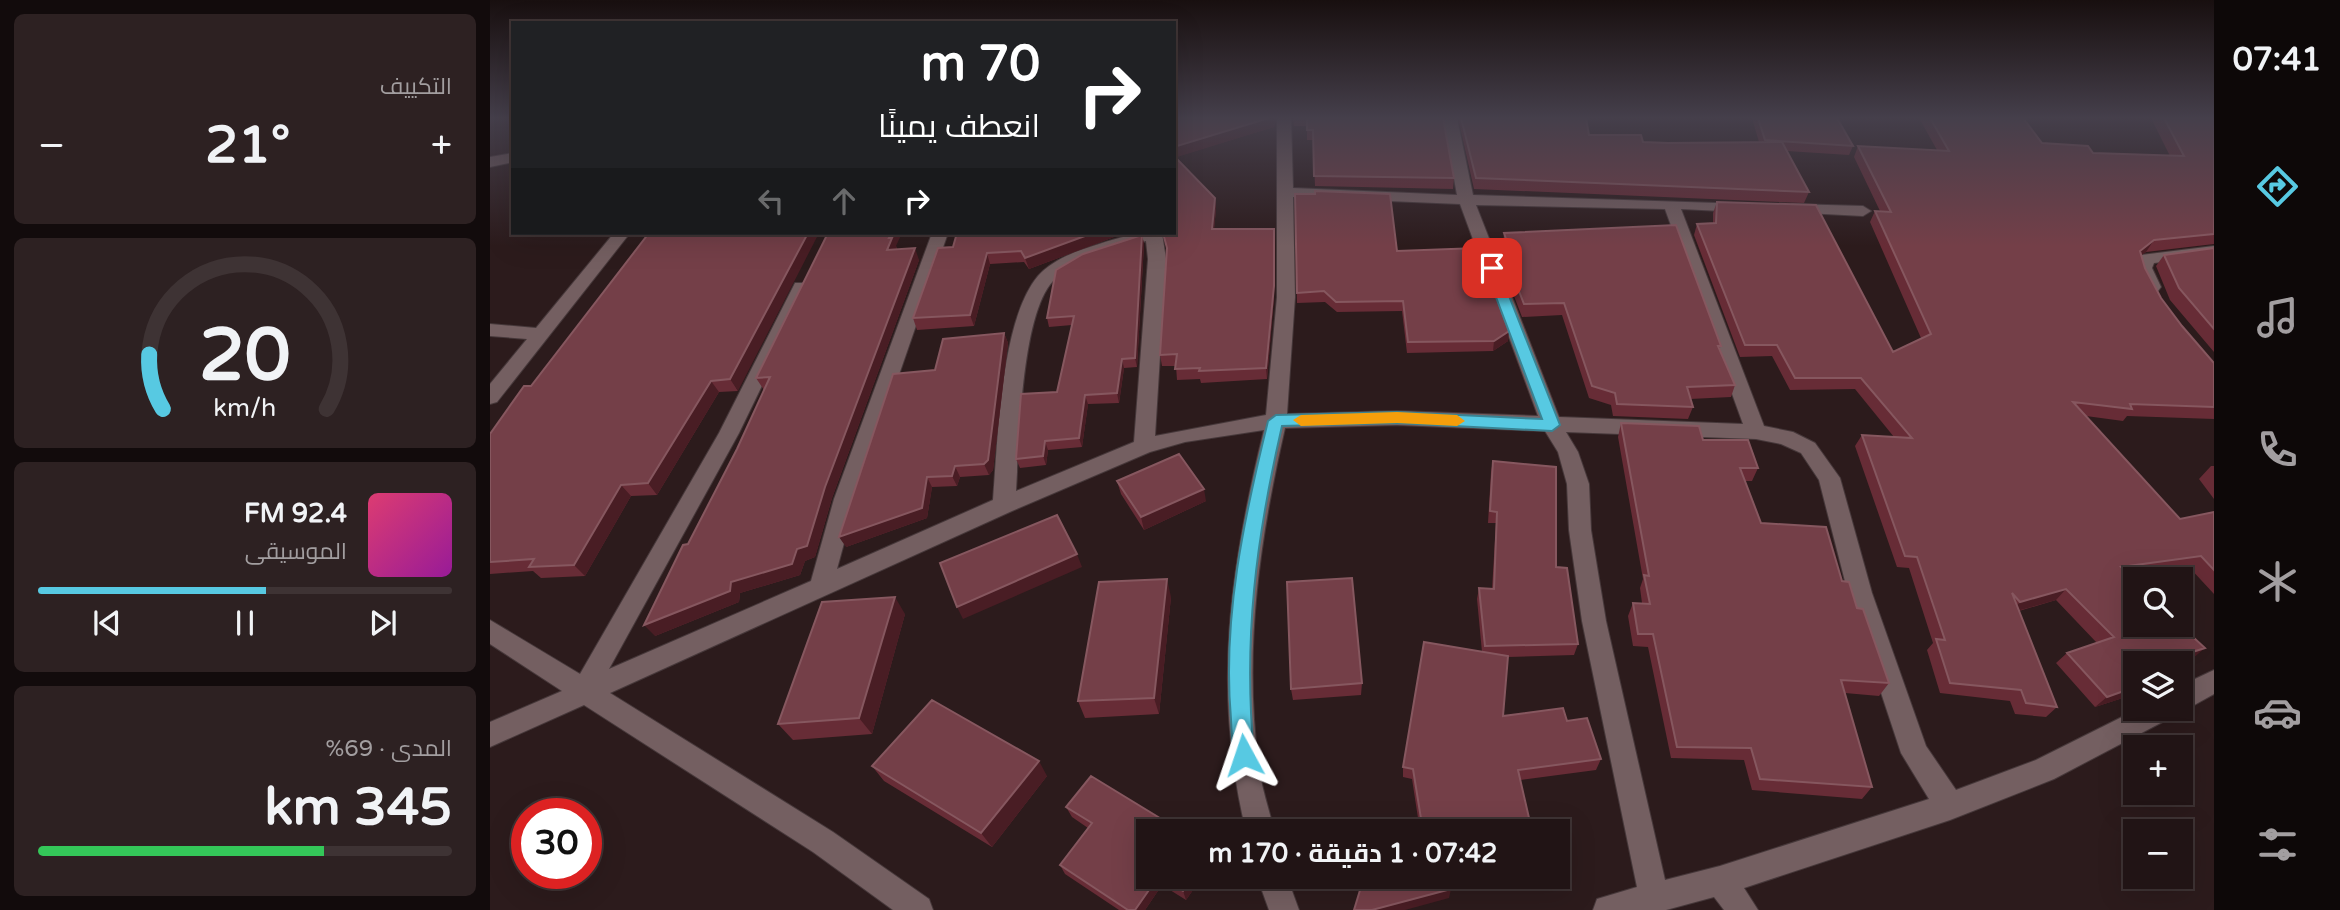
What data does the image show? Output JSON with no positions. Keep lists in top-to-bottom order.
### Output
{
  "page": {
    "tabs": "07:41",
    "tile": [
      "التكييف",
      ["المدى · 69%", "345 km"]
    ],
    "turn": ["70 m", "انعطف يمينًا"],
    "heat": ["−", "21°", "+"],
    "song": ["92.4 FM", "الموسيقى"],
    "map_buttons": ["+", "−"],
    "limit": "30",
    "trip": "07:42 · 1 دقيقة · 170 m",
    "gauge": ["20", "km/h"]
  }
}
